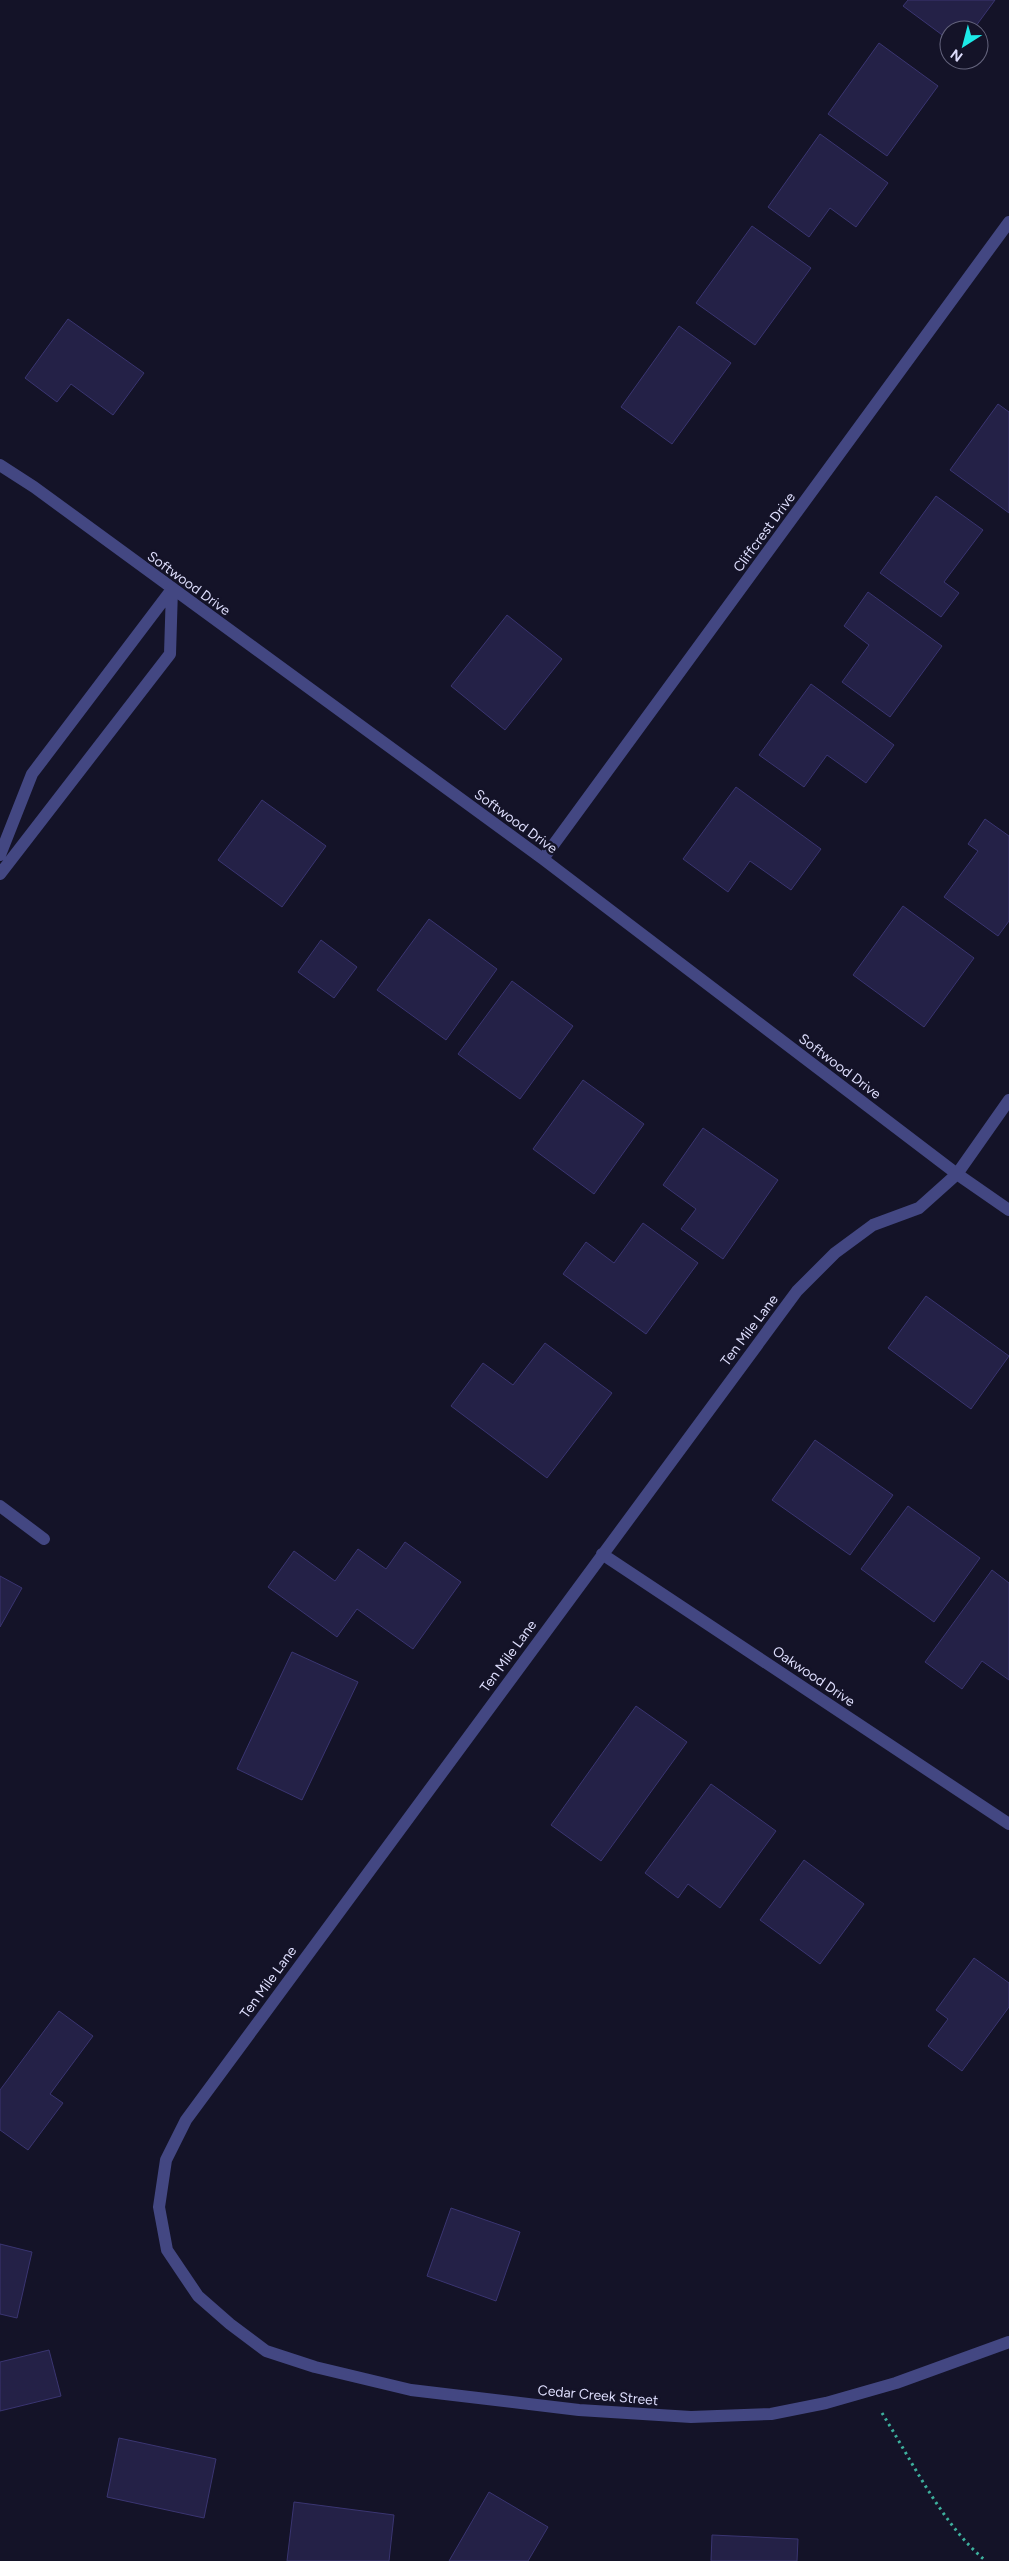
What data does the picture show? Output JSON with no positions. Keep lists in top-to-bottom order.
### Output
{
  "streets": {
    "street": [
      "Cliffcrest Drive",
      "Softwood Drive",
      "Ten Mile Lane",
      "Oakwood Drive",
      "Cedar Creek Street"
    ]
  },
  "crossings": [
    ["Cliffcrest Drive", "Softwood Drive"],
    ["Softwood Drive", "Ten Mile Lane"],
    ["Ten Mile Lane", "Oakwood Drive"],
    ["Ten Mile Lane", "Cedar Creek Street"]
  ],
  "north": "bottom left"
}
